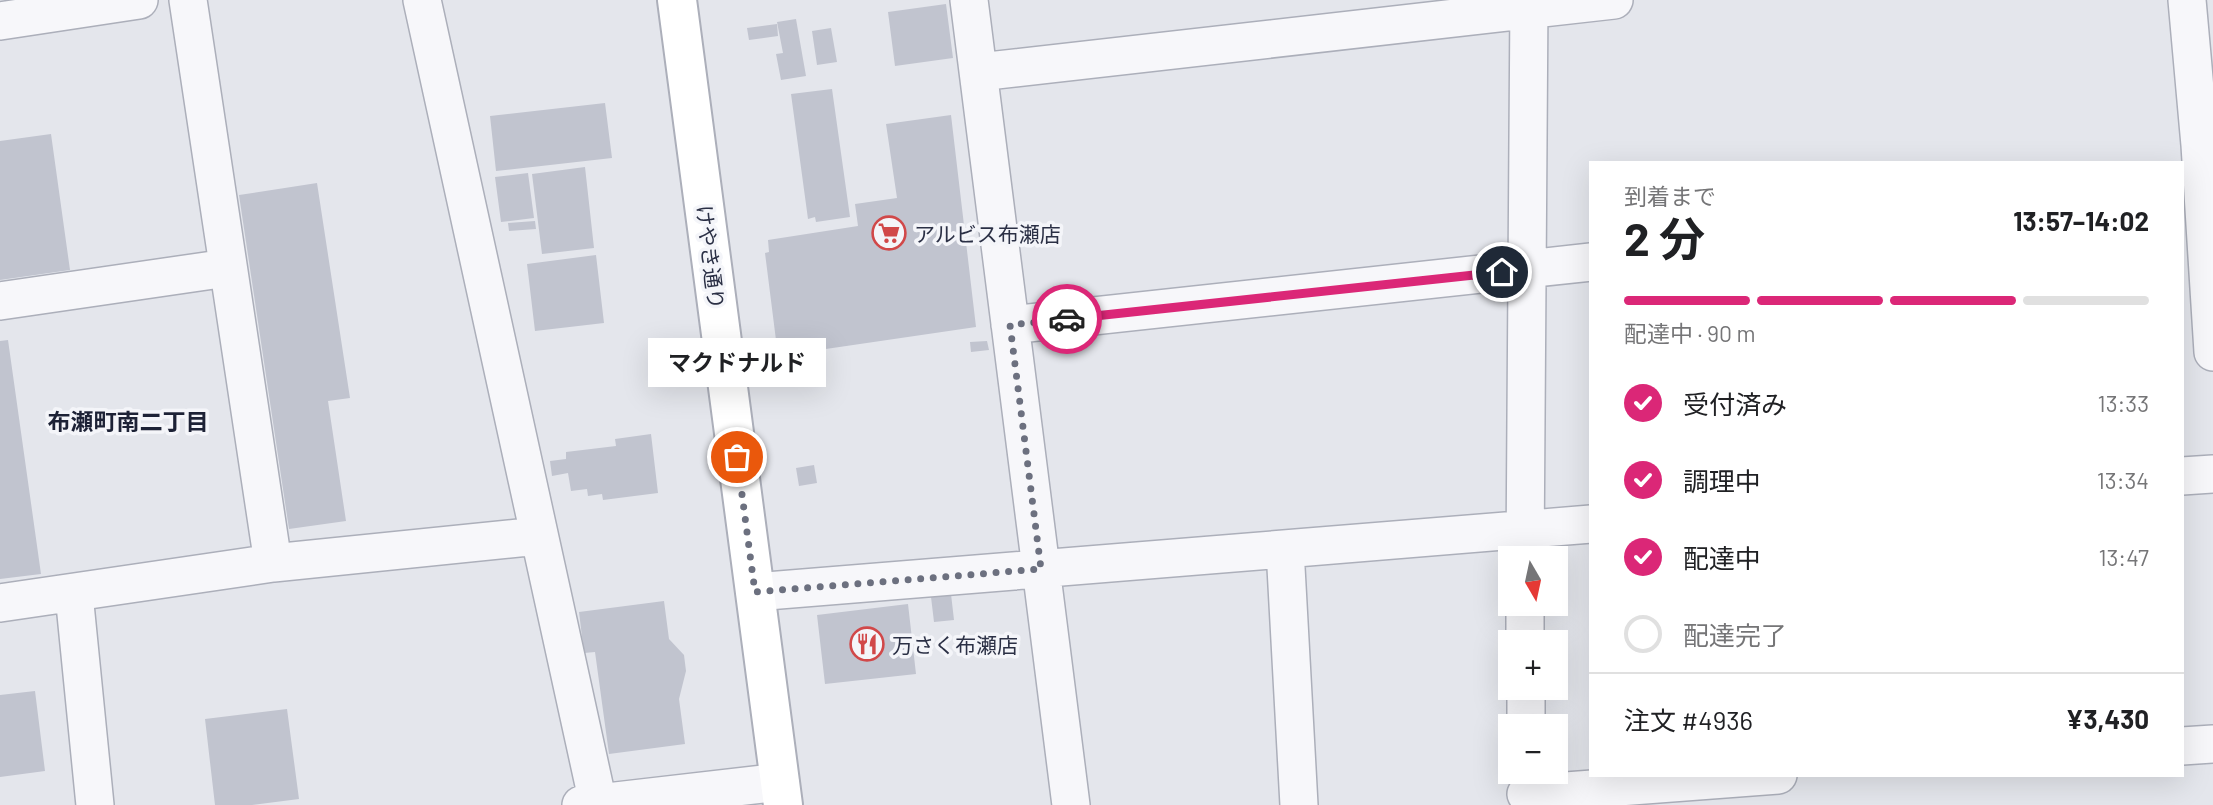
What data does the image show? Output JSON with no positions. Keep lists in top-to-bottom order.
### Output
{
  "streets": {
    "street": ["けやき通り"]
  },
  "districts": ["布瀬町南二丁目"],
  "places": {
    "supermarket": ["アルビス布瀬店"],
    "other": ["マクドナルド"],
    "restaurant": ["万さく布瀬店"]
  },
  "north": "bottom",
  "page": {
    "heading": ["2 分", "到着まで", "13:57–14:02"],
    "panel": ["注文 #4936", "¥3,430"],
    "bar": "配達中 · 90 m",
    "bubble": "マクドナルド",
    "list": [
      ["受付済み", "13:33"],
      ["調理中", "13:34"],
      ["配達中", "13:47"],
      "配達完了"
    ],
    "map_buttons": ["+", "−"]
  }
}
